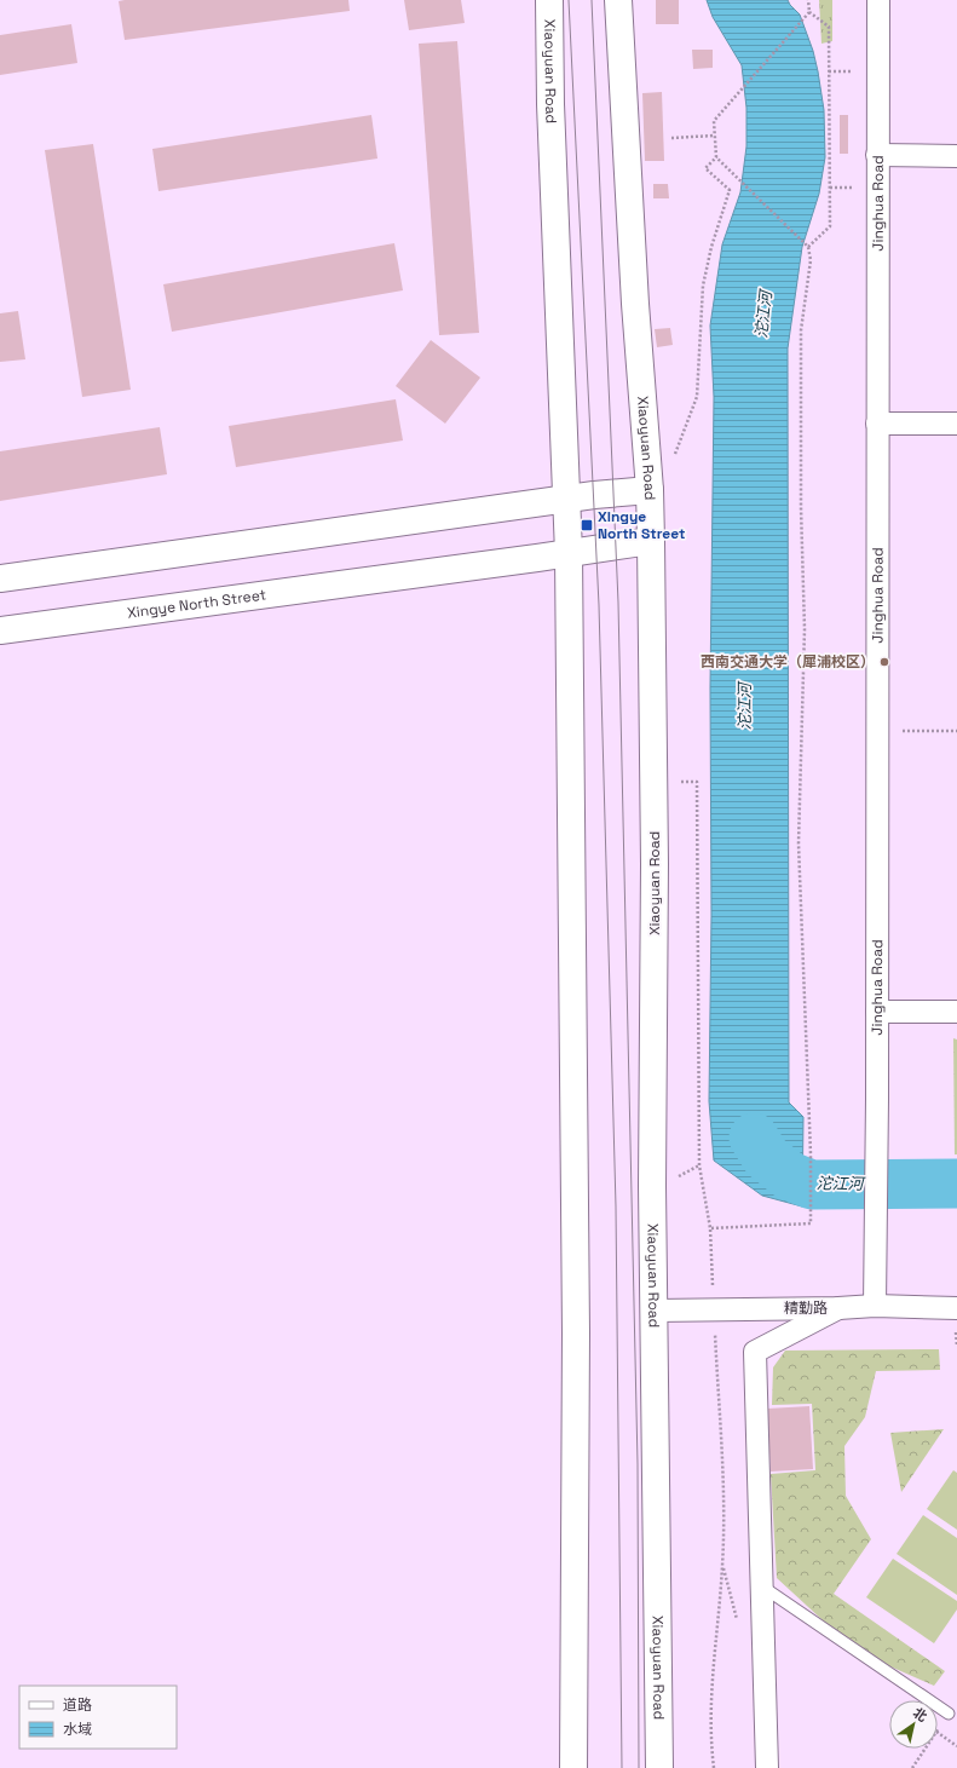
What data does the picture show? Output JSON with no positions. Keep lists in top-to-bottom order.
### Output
{
  "streets": {
    "street": [
      "Xiaoyuan Road",
      "Jinghua Road",
      "Xingye North Street",
      "精勤路"
    ]
  },
  "crossings": [
    ["Xiaoyuan Road", "Xingye North Street"],
    ["Xiaoyuan Road", "精勤路"],
    ["Jinghua Road", "精勤路"]
  ],
  "water": ["沱江河"],
  "places": {
    "transit": ["Xingye North Street"],
    "other": ["西南交通大学（犀浦校区）"]
  },
  "legend": ["道路", "水域"],
  "north": "top right"
}
